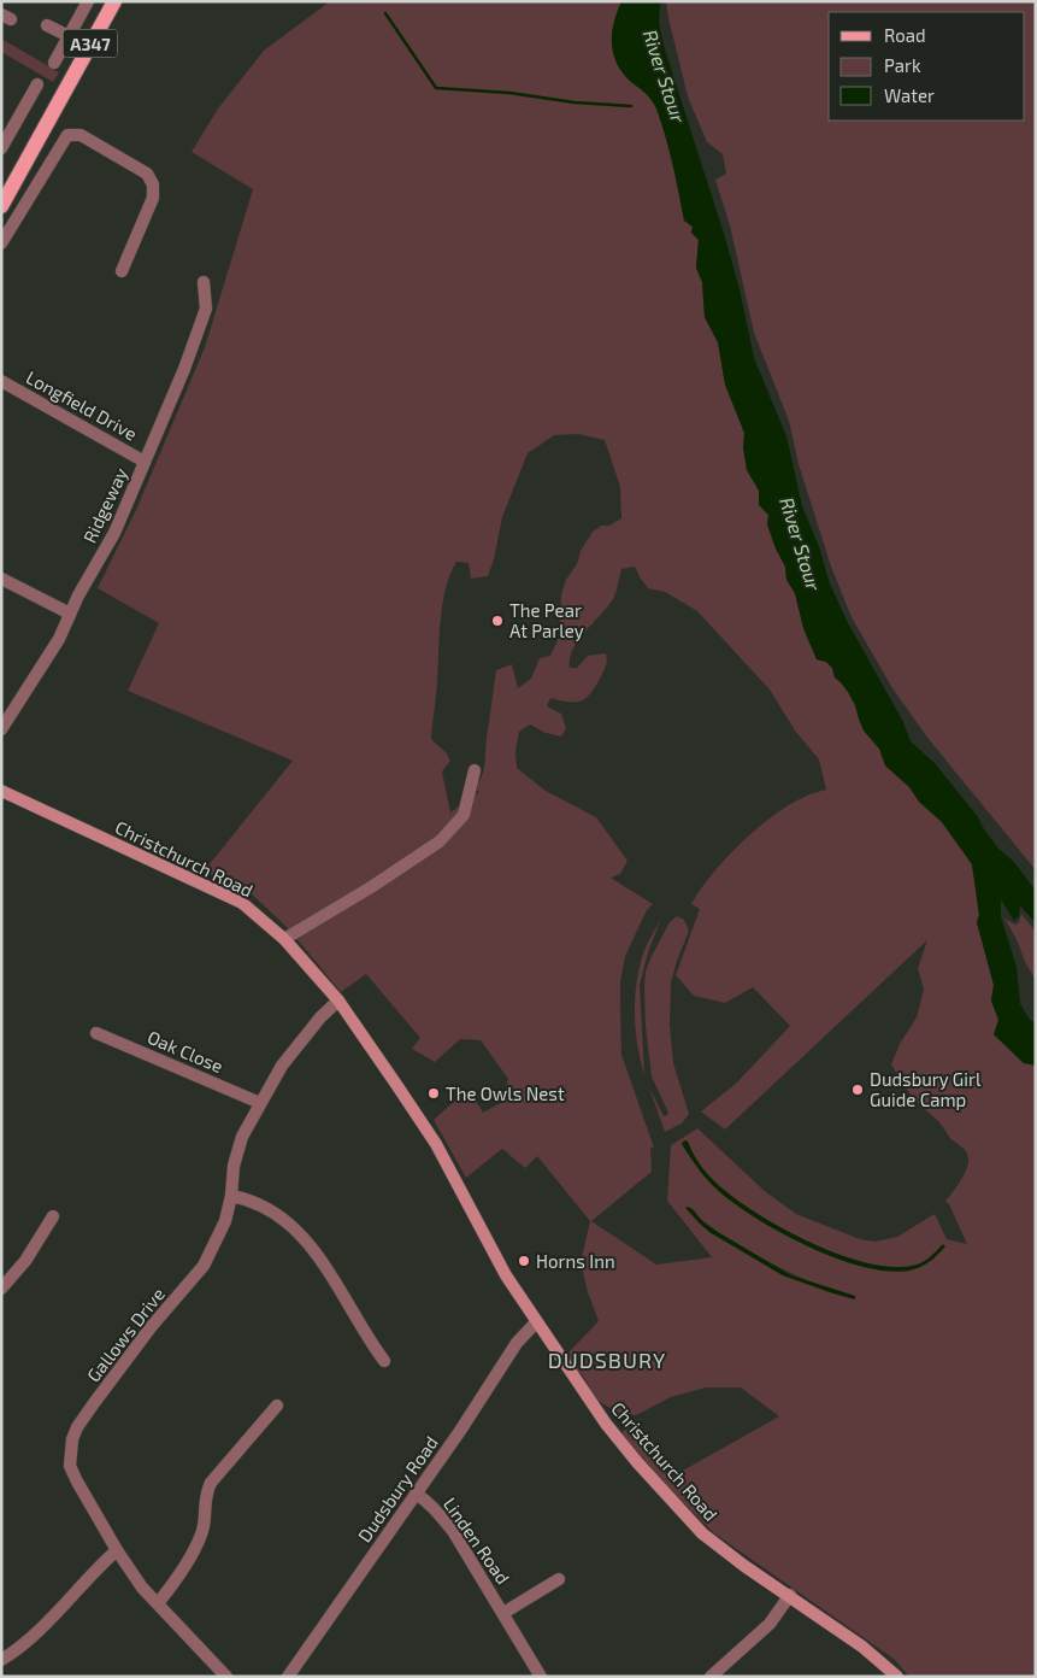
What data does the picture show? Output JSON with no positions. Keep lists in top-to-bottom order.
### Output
{
  "streets": {
    "main road": ["A347", "Christchurch Road"],
    "street": [
      "Longfield Drive",
      "Ridgeway",
      "Oak Close",
      "Gallows Drive",
      "Dudsbury Road",
      "Linden Road"
    ]
  },
  "crossings": [
    ["Longfield Drive", "Ridgeway"],
    ["Christchurch Road", "Gallows Drive"],
    ["Christchurch Road", "Dudsbury Road"],
    ["Oak Close", "Gallows Drive"],
    ["Dudsbury Road", "Linden Road"]
  ],
  "districts": ["DUDSBURY"],
  "water": ["River Stour"],
  "places": [
    "The Pear At Parley",
    "Dudsbury Girl Guide Camp",
    "The Owls Nest",
    "Horns Inn"
  ],
  "legend": ["Road", "Park", "Water"]
}
